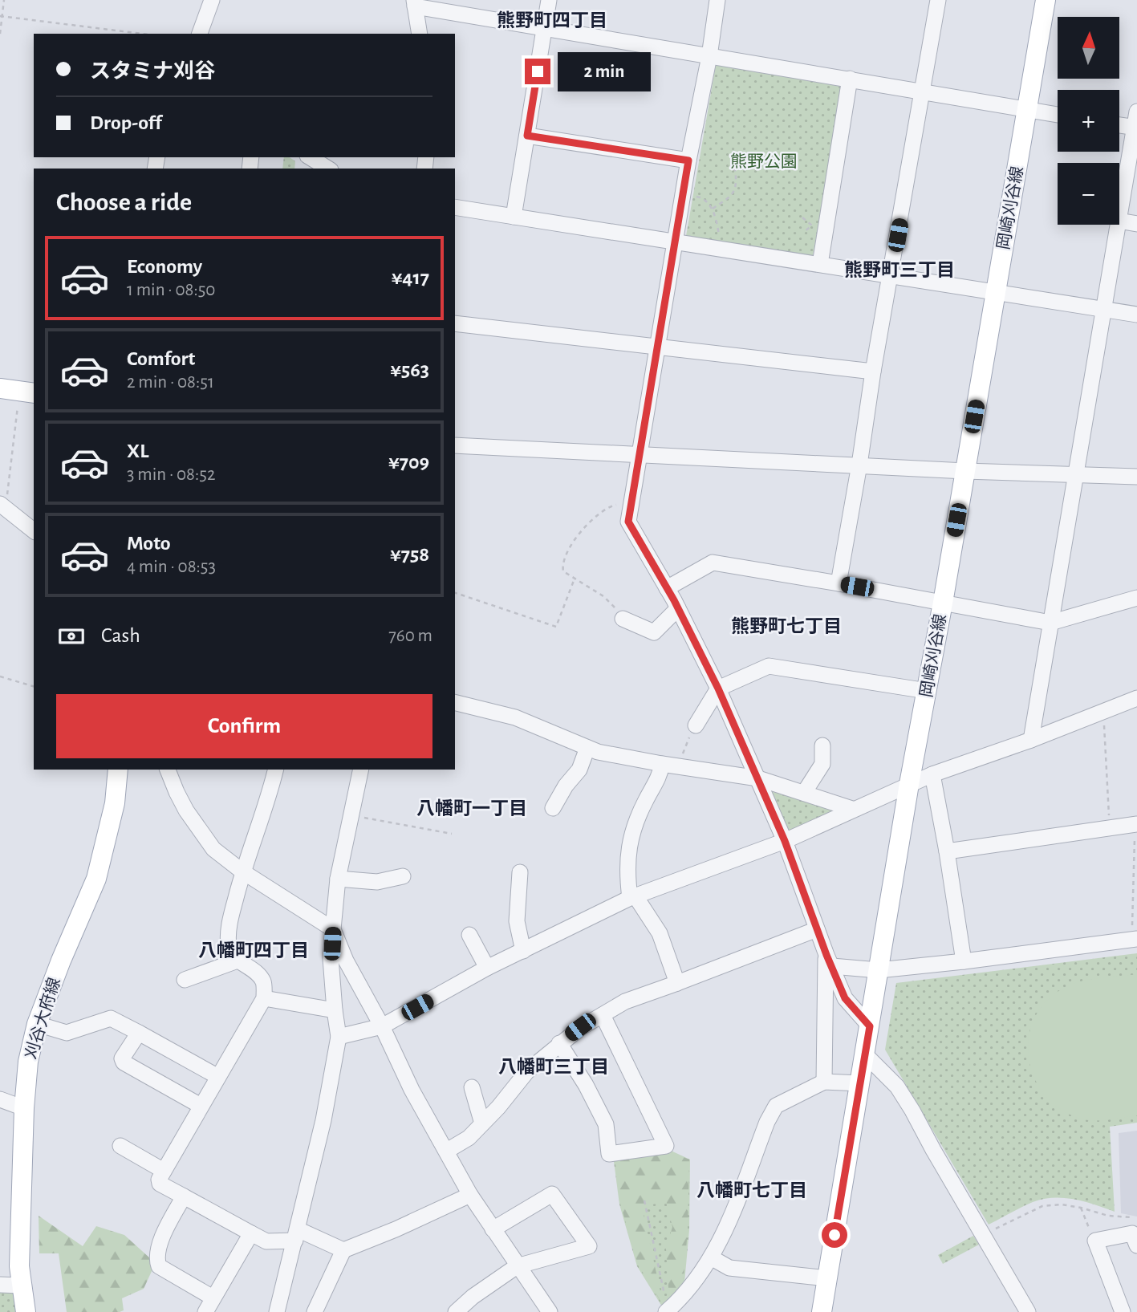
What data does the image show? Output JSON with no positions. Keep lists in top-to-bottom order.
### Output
{
  "streets": {
    "main road": ["岡崎刈谷線", "刈谷大府線"]
  },
  "districts": [
    "熊野町四丁目",
    "熊野町三丁目",
    "熊野町七丁目",
    "八幡町一丁目",
    "八幡町四丁目",
    "八幡町三丁目",
    "八幡町七丁目"
  ],
  "parks": ["熊野公園"],
  "north": "top",
  "page": {
    "map_buttons": ["+", "−"],
    "banner": ["スタミナ刈谷", "Drop-off"],
    "bubble": "2 min",
    "heading": "Choose a ride",
    "list": [
      {
        "name": "Economy",
        "note": "1 min · 08:50",
        "value": "¥417"
      },
      {
        "name": "Comfort",
        "note": "2 min · 08:51",
        "value": "¥563"
      },
      {
        "name": "XL",
        "note": "3 min · 08:52",
        "value": "¥709"
      },
      {
        "name": "Moto",
        "note": "4 min · 08:53",
        "value": "¥758"
      }
    ],
    "pay": ["Cash", "760 m"],
    "buttons": "Confirm"
  }
}
